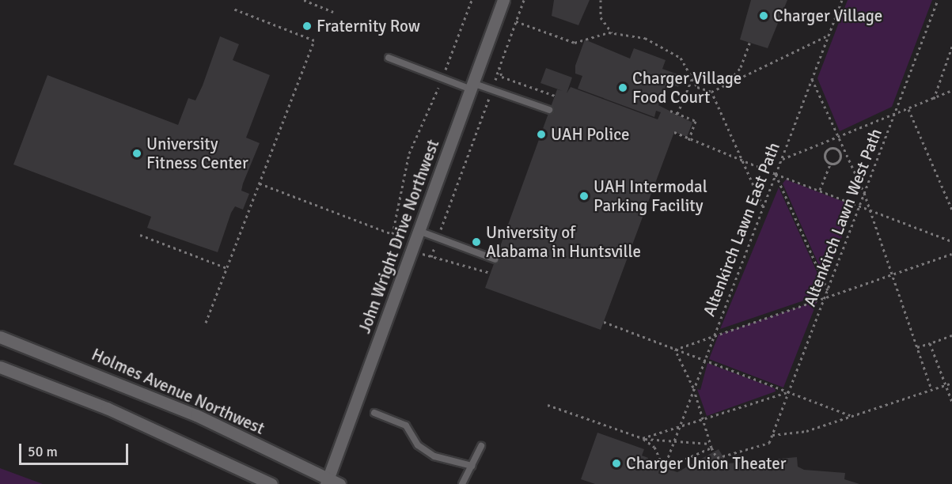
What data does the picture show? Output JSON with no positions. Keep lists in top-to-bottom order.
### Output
{
  "streets": {
    "main road": ["John Wright Drive Northwest", "Holmes Avenue Northwest"],
    "path": ["Altenkirch Lawn West Path", "Altenkirch Lawn East Path"]
  },
  "crossings": [
    ["John Wright Drive Northwest", "Holmes Avenue Northwest"]
  ],
  "places": [
    "Charger Village",
    "Fraternity Row",
    "Charger Village Food Court",
    "UAH Police",
    "University Fitness Center",
    "UAH Intermodal Parking Facility",
    "University of Alabama in Huntsville",
    "Charger Union Theater"
  ],
  "scale_bar": "50 m"
}
